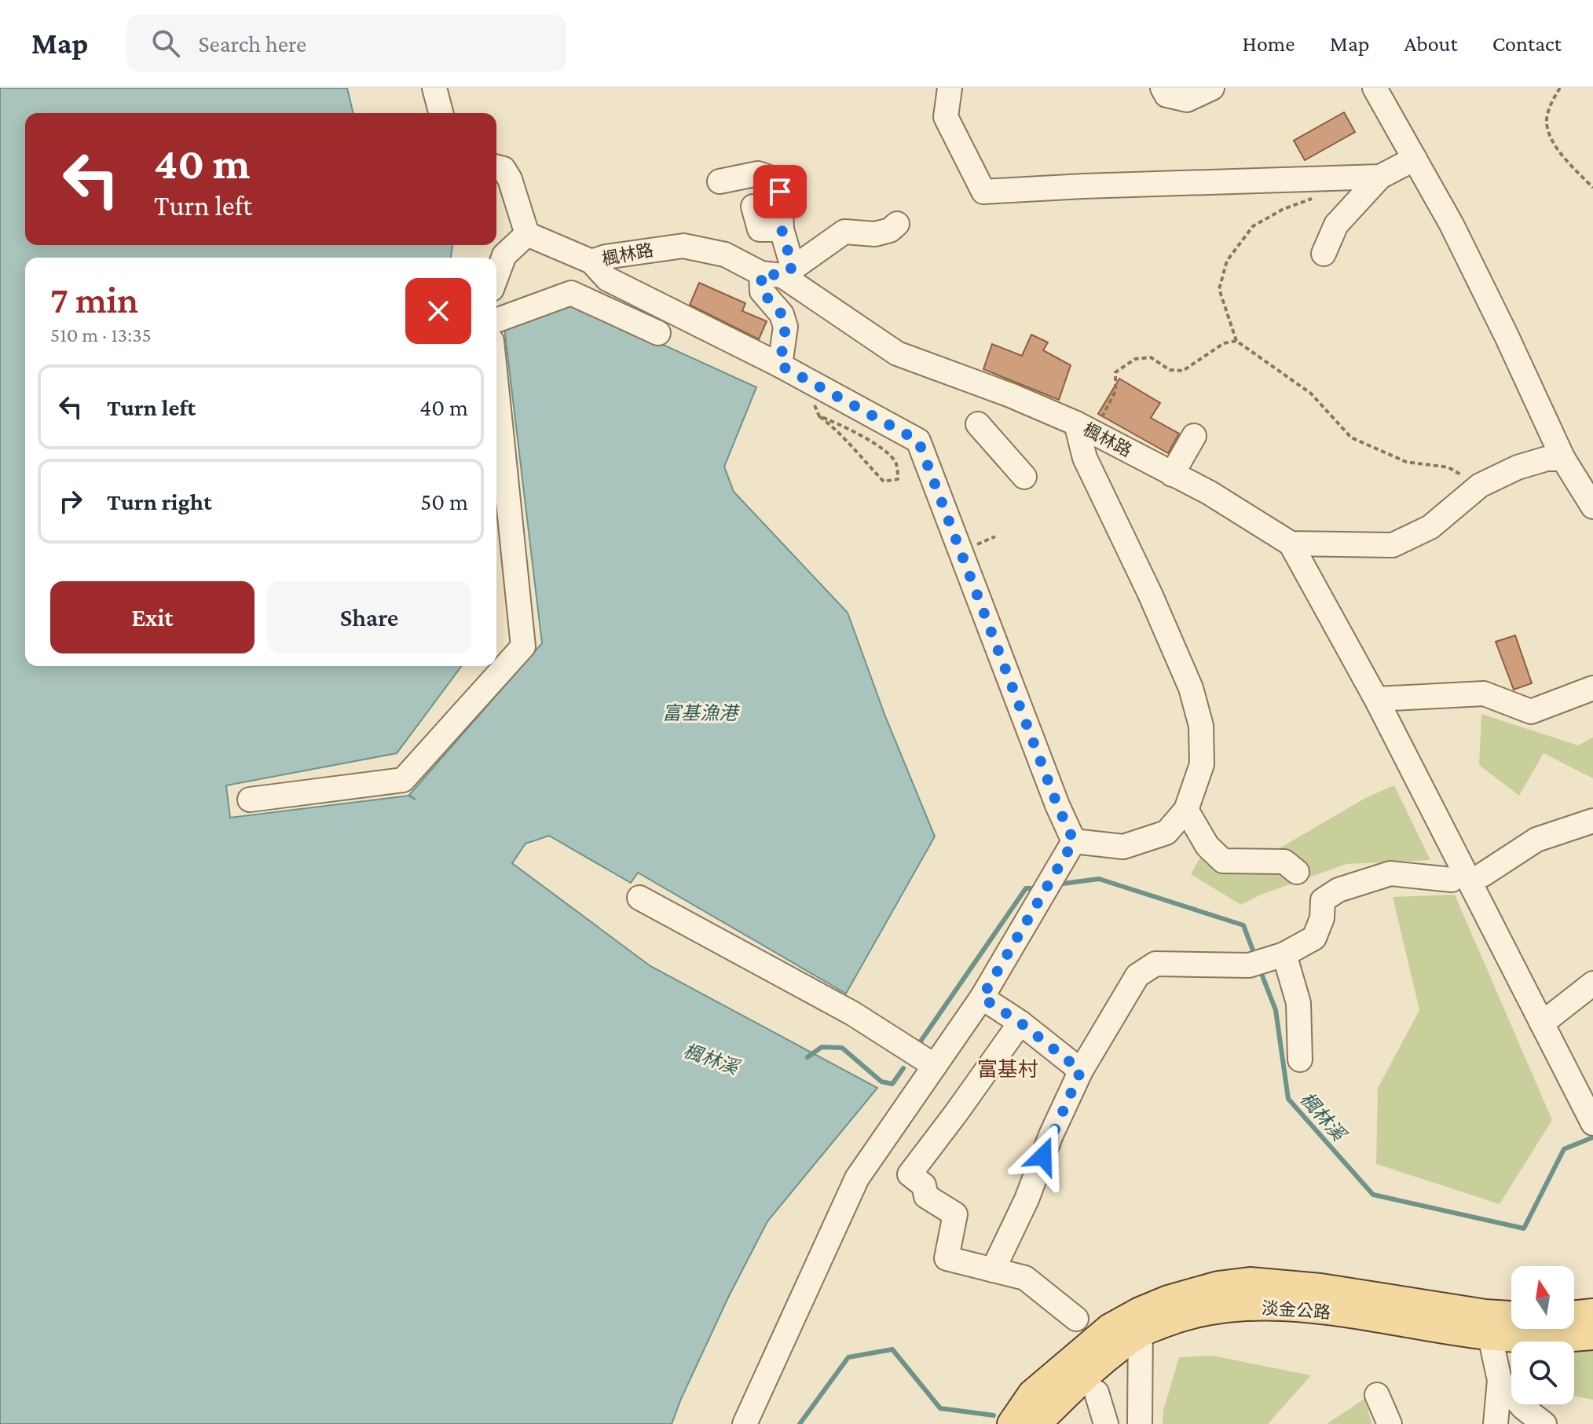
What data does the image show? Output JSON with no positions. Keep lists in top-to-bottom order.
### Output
{
  "streets": {
    "main road": ["淡金公路"],
    "street": ["楓林路"]
  },
  "districts": ["富基村"],
  "water": ["富基漁港", "楓林溪"],
  "north": "top",
  "page": {
    "header": "Map",
    "search": "Search here",
    "nav": [
      "Home",
      "Map",
      "About",
      "Contact"
    ],
    "turn": ["40 m", "Turn left"],
    "heading": ["7 min", "510 m · 13:35"],
    "list": [
      {
        "name": "Turn left",
        "value": "40 m"
      },
      {
        "name": "Turn right",
        "value": "50 m"
      }
    ],
    "buttons": ["Exit", "Share"]
  }
}
